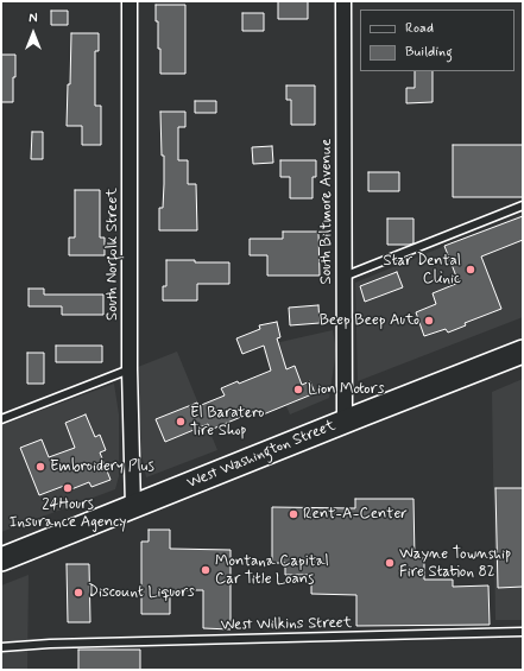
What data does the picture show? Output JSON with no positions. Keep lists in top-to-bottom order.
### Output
{
  "streets": {
    "main road": ["West Washington Street"],
    "street": ["South Biltmore Avenue", "South Norfolk Street"],
    "lane": ["West Wilkins Street"]
  },
  "crossings": [
    ["South Biltmore Avenue", "West Washington Street"],
    ["South Norfolk Street", "West Washington Street"]
  ],
  "places": [
    "Star Dental Clinic",
    "Beep Beep Auto",
    "Lion Motors",
    "El Baratero Tire Shop",
    "Embroidery Plus",
    "24Hours Insurance Agency",
    "Rent-A-Center",
    "Wayne Township Fire Station 82",
    "Montana Capital Car Title Loans",
    "Discount Liquors"
  ],
  "legend": ["Road", "Building"],
  "north": "top"
}
